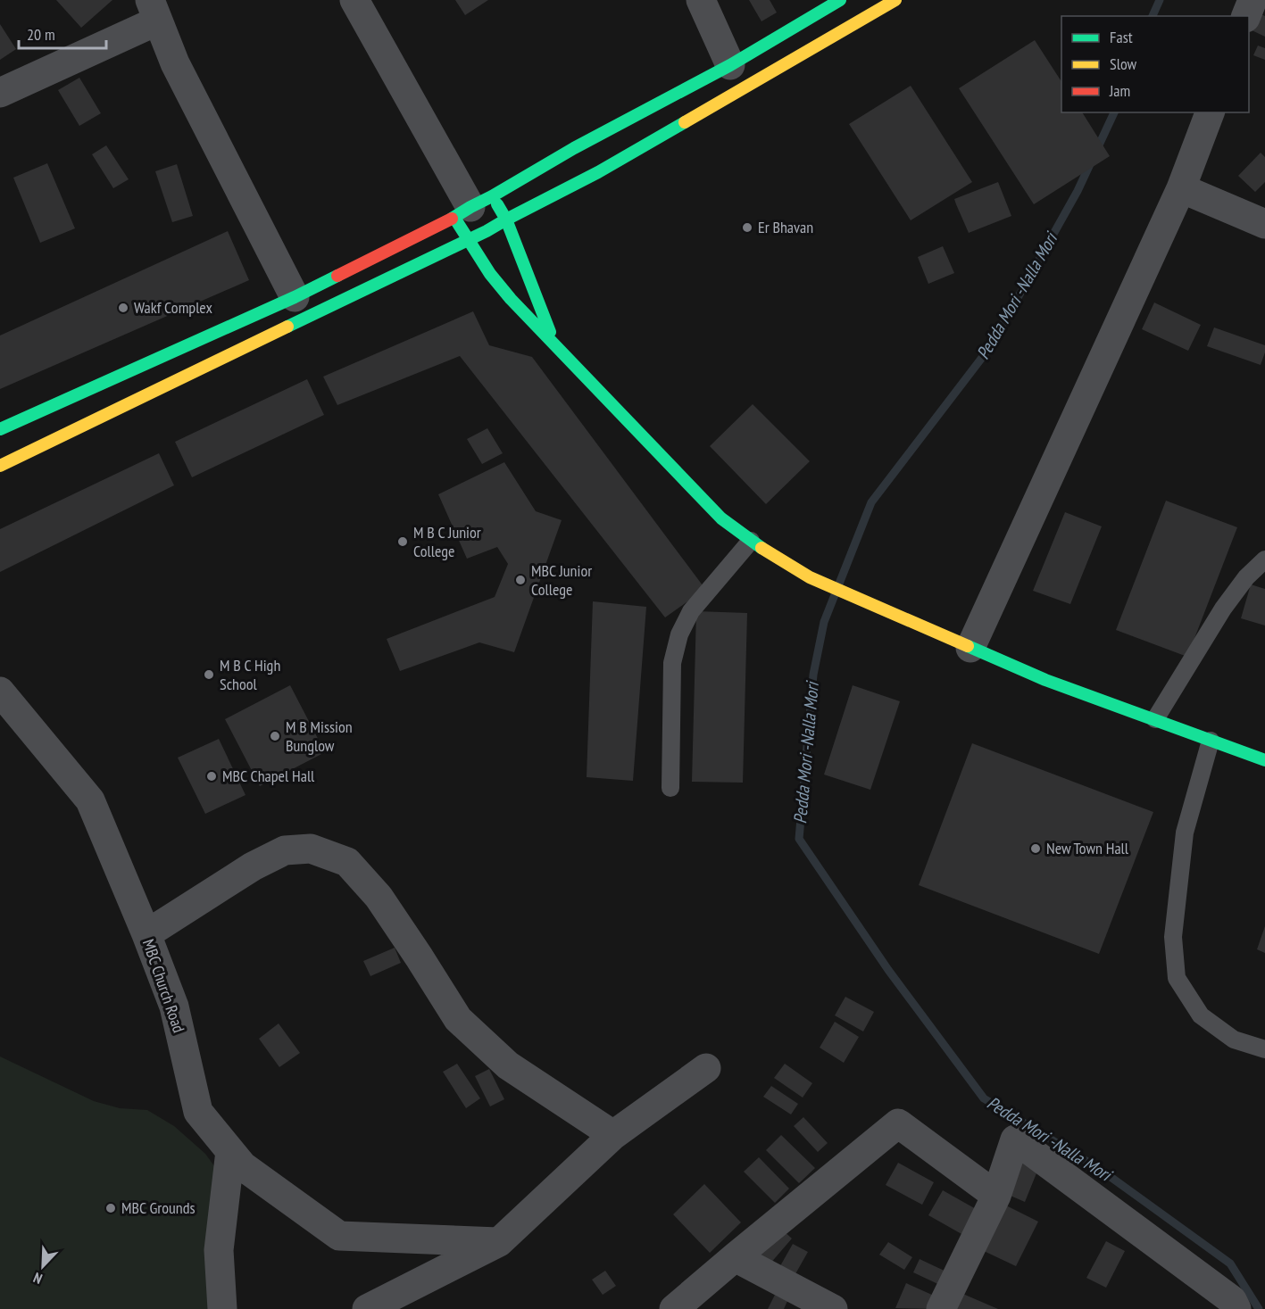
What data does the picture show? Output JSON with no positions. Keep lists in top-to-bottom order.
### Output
{
  "streets": {
    "street": ["MBC Church Road"]
  },
  "water": ["Pedda Mori -Nalla Mori"],
  "places": [
    "Er Bhavan",
    "Wakf Complex",
    "M B C Junior College",
    "MBC Junior College",
    "M B C High School",
    "M B Mission Bunglow",
    "MBC Chapel Hall",
    "New Town Hall",
    "MBC Grounds"
  ],
  "legend": ["Fast", "Slow", "Jam"],
  "scale_bar": "20 m",
  "north": "bottom left"
}
